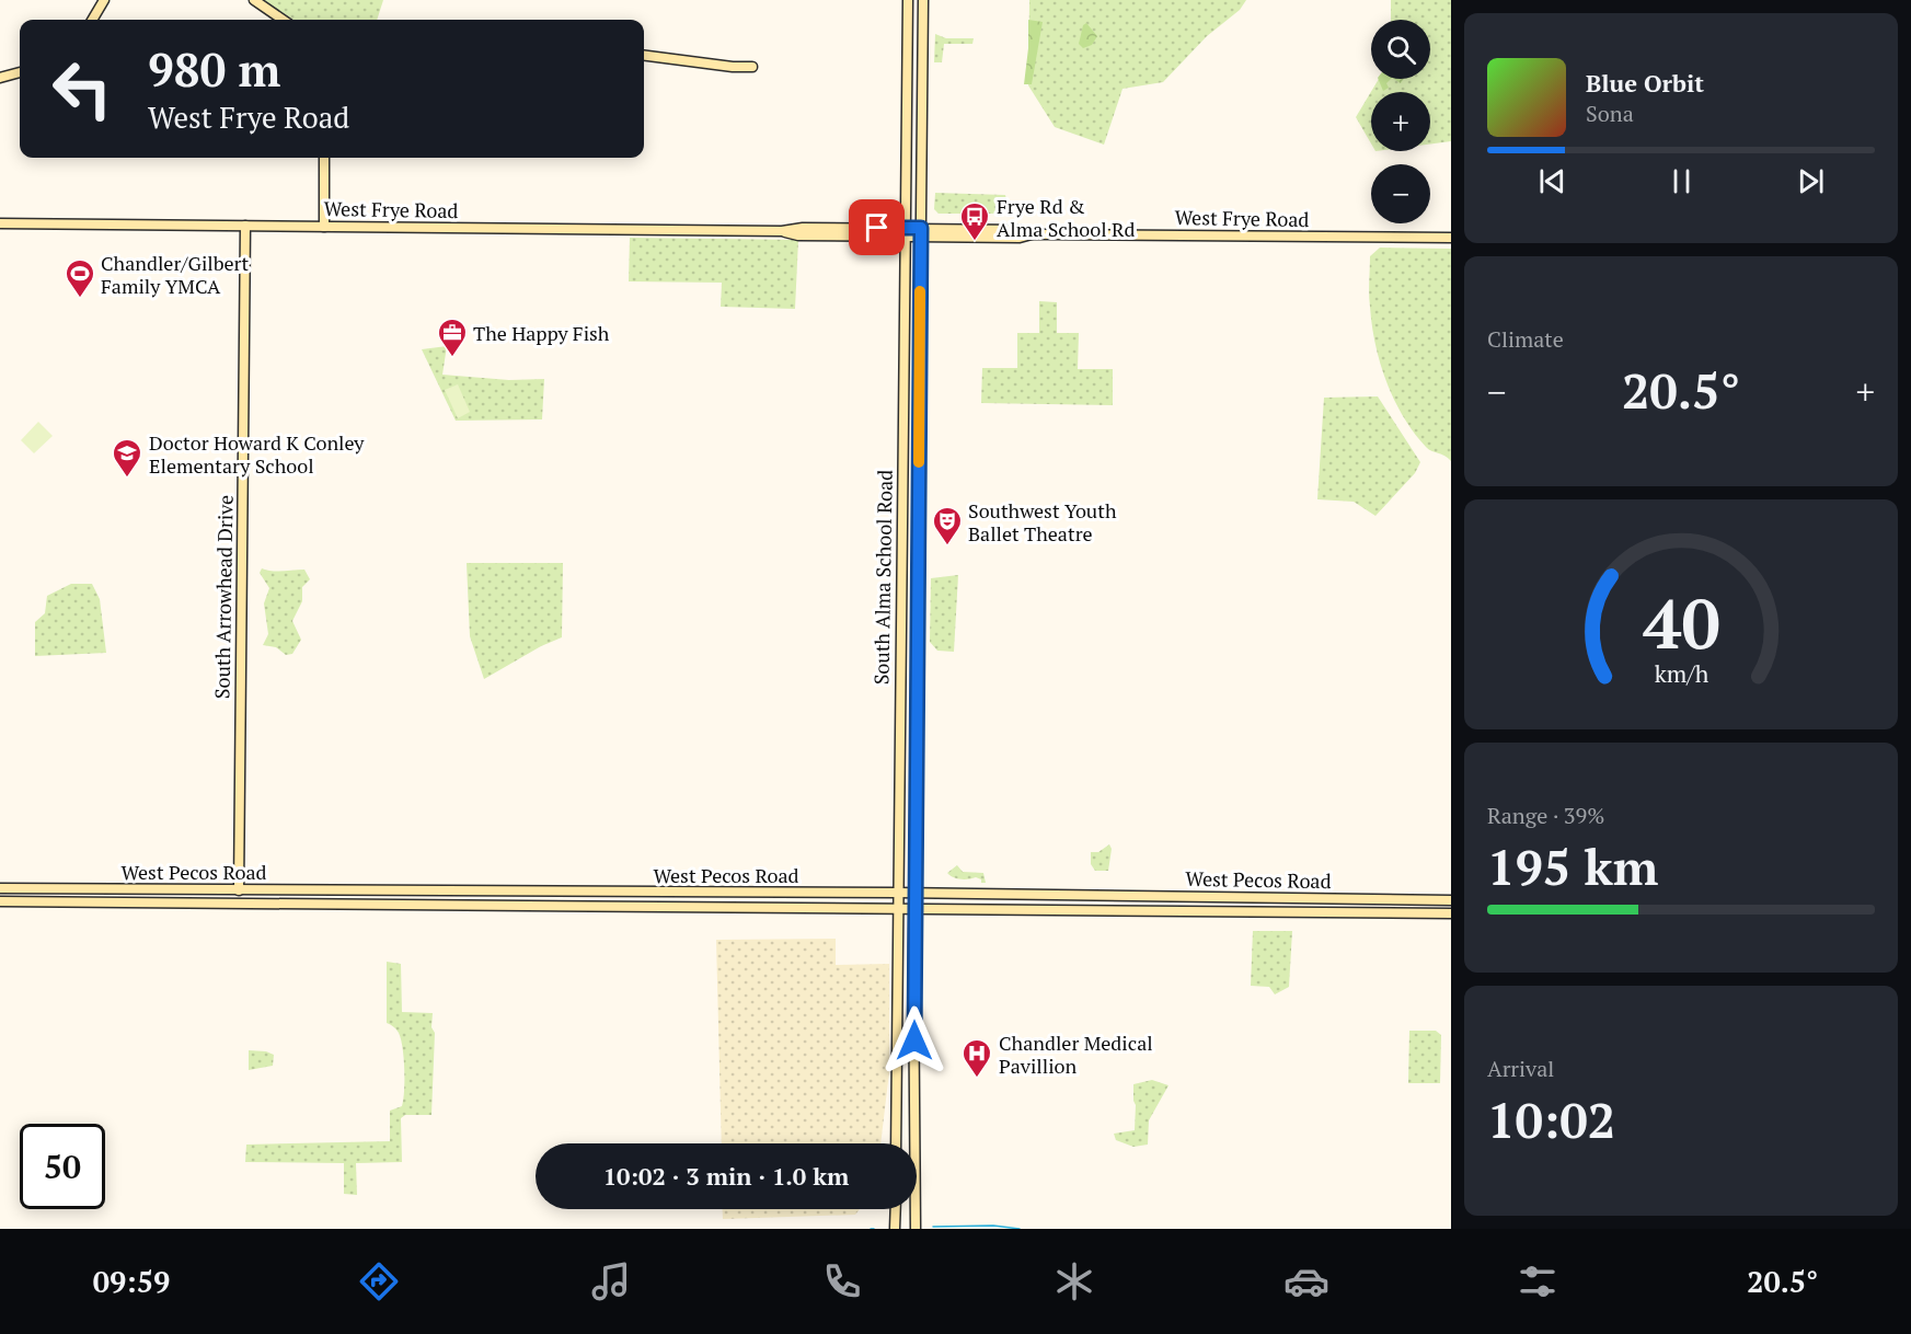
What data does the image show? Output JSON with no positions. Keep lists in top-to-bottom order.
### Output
{
  "streets": {
    "main road": [
      "West Frye Road",
      "South Alma School Road",
      "South Arrowhead Drive",
      "West Pecos Road"
    ]
  },
  "crossings": [
    ["West Frye Road", "South Alma School Road"],
    ["West Frye Road", "South Arrowhead Drive"],
    ["South Alma School Road", "West Pecos Road"],
    ["South Arrowhead Drive", "West Pecos Road"]
  ],
  "places": {
    "bus stop": ["Frye Rd & Alma School Rd"],
    "sports": ["Chandler/Gilbert Family YMCA"],
    "office": ["The Happy Fish"],
    "school or university": ["Doctor Howard K Conley Elementary School"],
    "theatre": ["Southwest Youth Ballet Theatre"],
    "hospital": ["Chandler Medical Pavillion"]
  },
  "page": {
    "map_buttons": ["+", "−"],
    "turn": ["980 m", "West Frye Road"],
    "song": ["Blue Orbit", "Sona"],
    "tile": [
      "Climate",
      ["Range · 39%", "195 km"],
      ["Arrival", "10:02"]
    ],
    "heat": ["−", "20.5°", "+"],
    "limit": "50",
    "trip": "10:02 · 3 min · 1.0 km",
    "tabs": ["09:59", "20.5°"],
    "gauge": ["40", "km/h"]
  }
}
